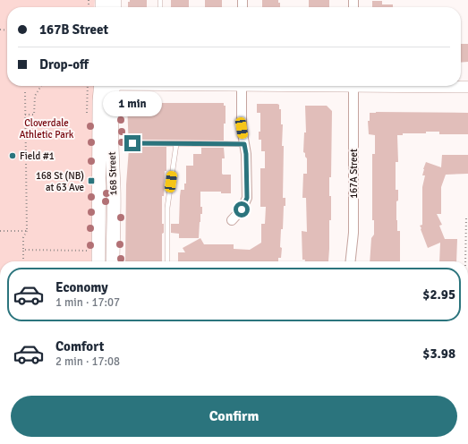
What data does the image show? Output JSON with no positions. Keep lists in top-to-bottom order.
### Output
{
  "streets": {
    "main road": ["168 Street"],
    "street": ["167A Street"]
  },
  "parks": ["Cloverdale Athletic Park"],
  "places": {
    "other": ["Field #1"],
    "transit": ["168 St (NB) at 63 Ave"]
  },
  "page": {
    "banner": ["167B Street", "Drop-off"],
    "bubble": "1 min",
    "list": [
      {
        "name": "Economy",
        "note": "1 min · 17:07",
        "value": "$2.95"
      },
      {
        "name": "Comfort",
        "note": "2 min · 17:08",
        "value": "$3.98"
      }
    ],
    "buttons": "Confirm"
  }
}
